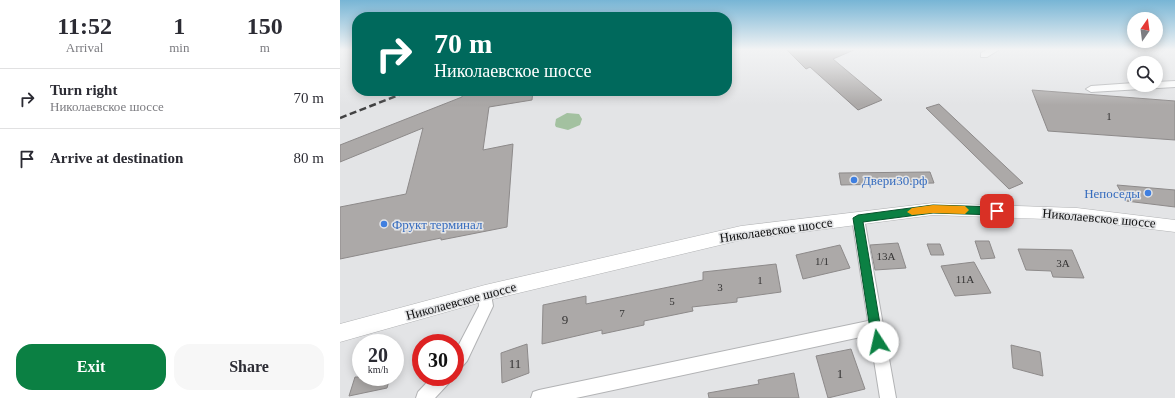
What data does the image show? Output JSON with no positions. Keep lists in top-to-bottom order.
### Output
{
  "streets": {
    "main road": ["Николаевское шоссе"]
  },
  "places": ["Двери30.рф", "Непоседы", "Фрукт терминал"],
  "house_numbers": [
    "1",
    "13А",
    "1/1",
    "3А",
    "11А",
    "1",
    "3",
    "5",
    "7",
    "9",
    "11",
    "1"
  ],
  "north": "top",
  "page": {
    "eta": [
      "11:52",
      "Arrival",
      "1",
      "min",
      "150",
      "m"
    ],
    "turn": ["70 m", "Николаевское шоссе"],
    "list": [
      {
        "name": "Turn right",
        "note": "Николаевское шоссе",
        "value": "70 m"
      },
      {
        "name": "Arrive at destination",
        "value": "80 m"
      }
    ],
    "speed": "20 km/h",
    "limit": "30",
    "buttons": ["Exit", "Share"]
  }
}
